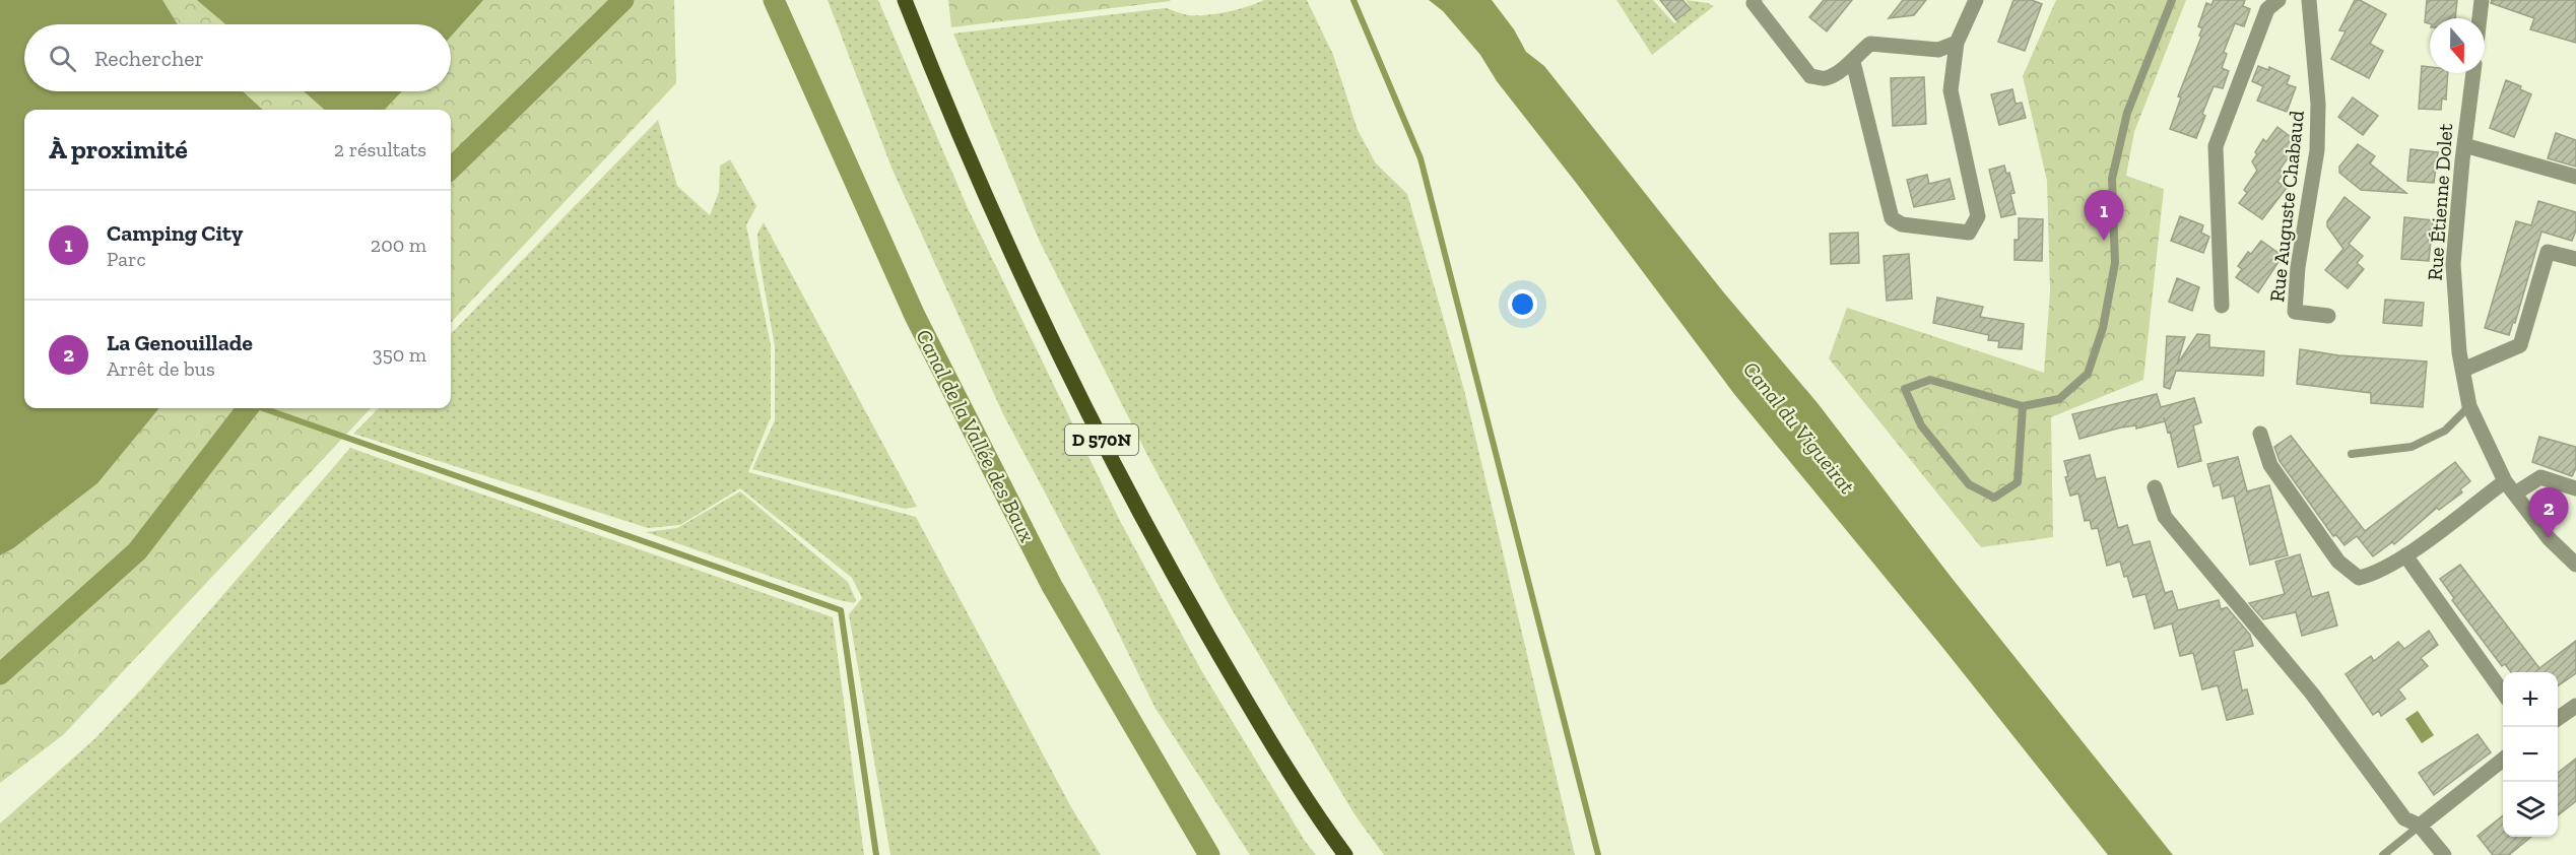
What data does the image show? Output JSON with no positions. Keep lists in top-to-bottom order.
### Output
{
  "streets": {
    "main road": ["D 570N"],
    "street": ["Rue Étienne Dolet", "Rue Auguste Chabaud"]
  },
  "water": ["Canal du Vigueirat", "Canal de la Vallée des Baux"],
  "north": "bottom",
  "page": {
    "search": "Rechercher",
    "heading": ["À proximité", "2 résultats"],
    "list": [
      {
        "mark": "1",
        "name": "Camping City",
        "note": "Parc",
        "value": "200 m"
      },
      {
        "mark": "2",
        "name": "La Genouillade",
        "note": "Arrêt de bus",
        "value": "350 m"
      }
    ],
    "pins": ["1", "2"],
    "map_buttons": ["+", "−"]
  }
}
